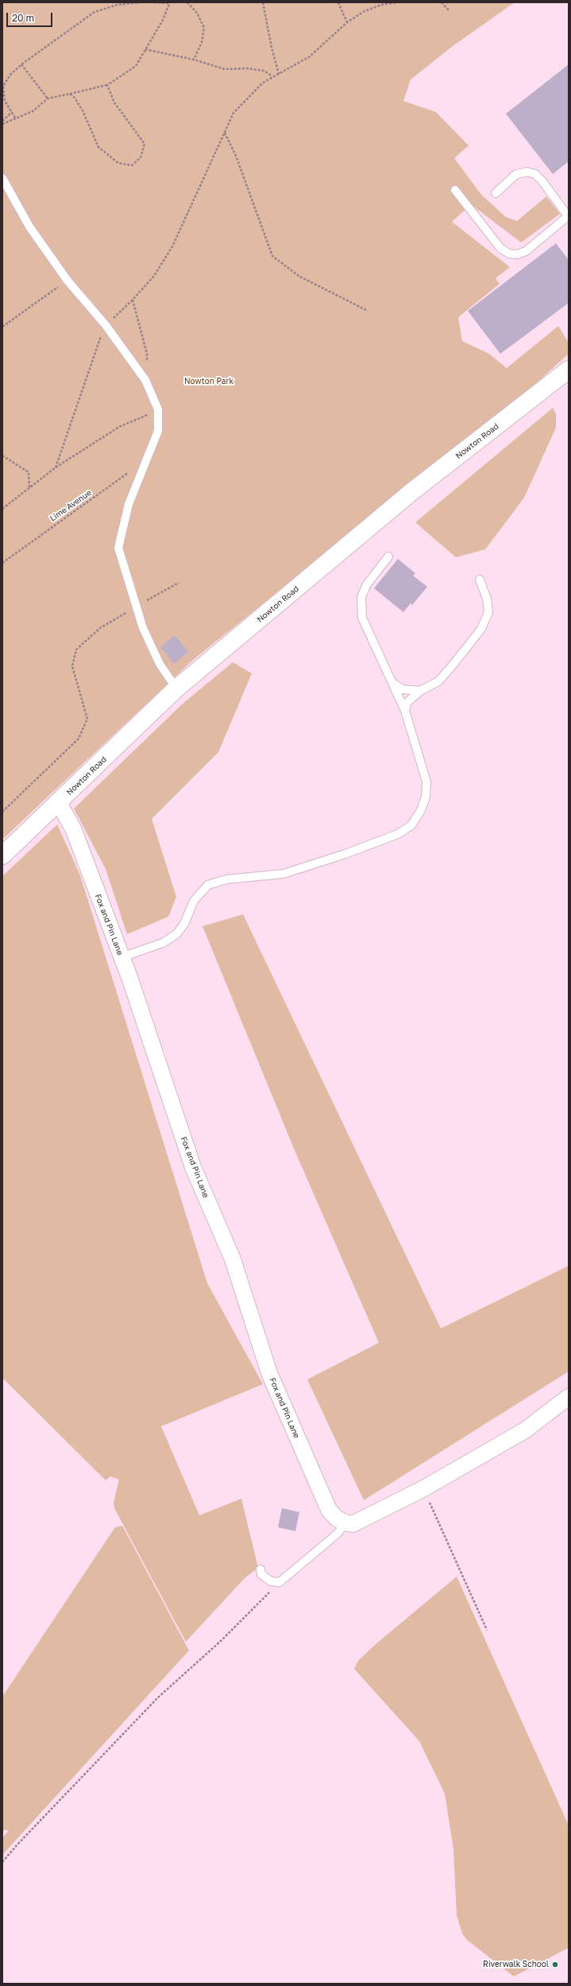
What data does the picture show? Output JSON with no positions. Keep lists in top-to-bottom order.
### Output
{
  "streets": {
    "street": ["Nowton Road", "Fox and Pin Lane"],
    "path": ["Lime Avenue"]
  },
  "crossings": [
    ["Nowton Road", "Fox and Pin Lane"]
  ],
  "parks": ["Nowton Park"],
  "places": ["Riverwalk School"],
  "scale_bar": "20 m"
}
